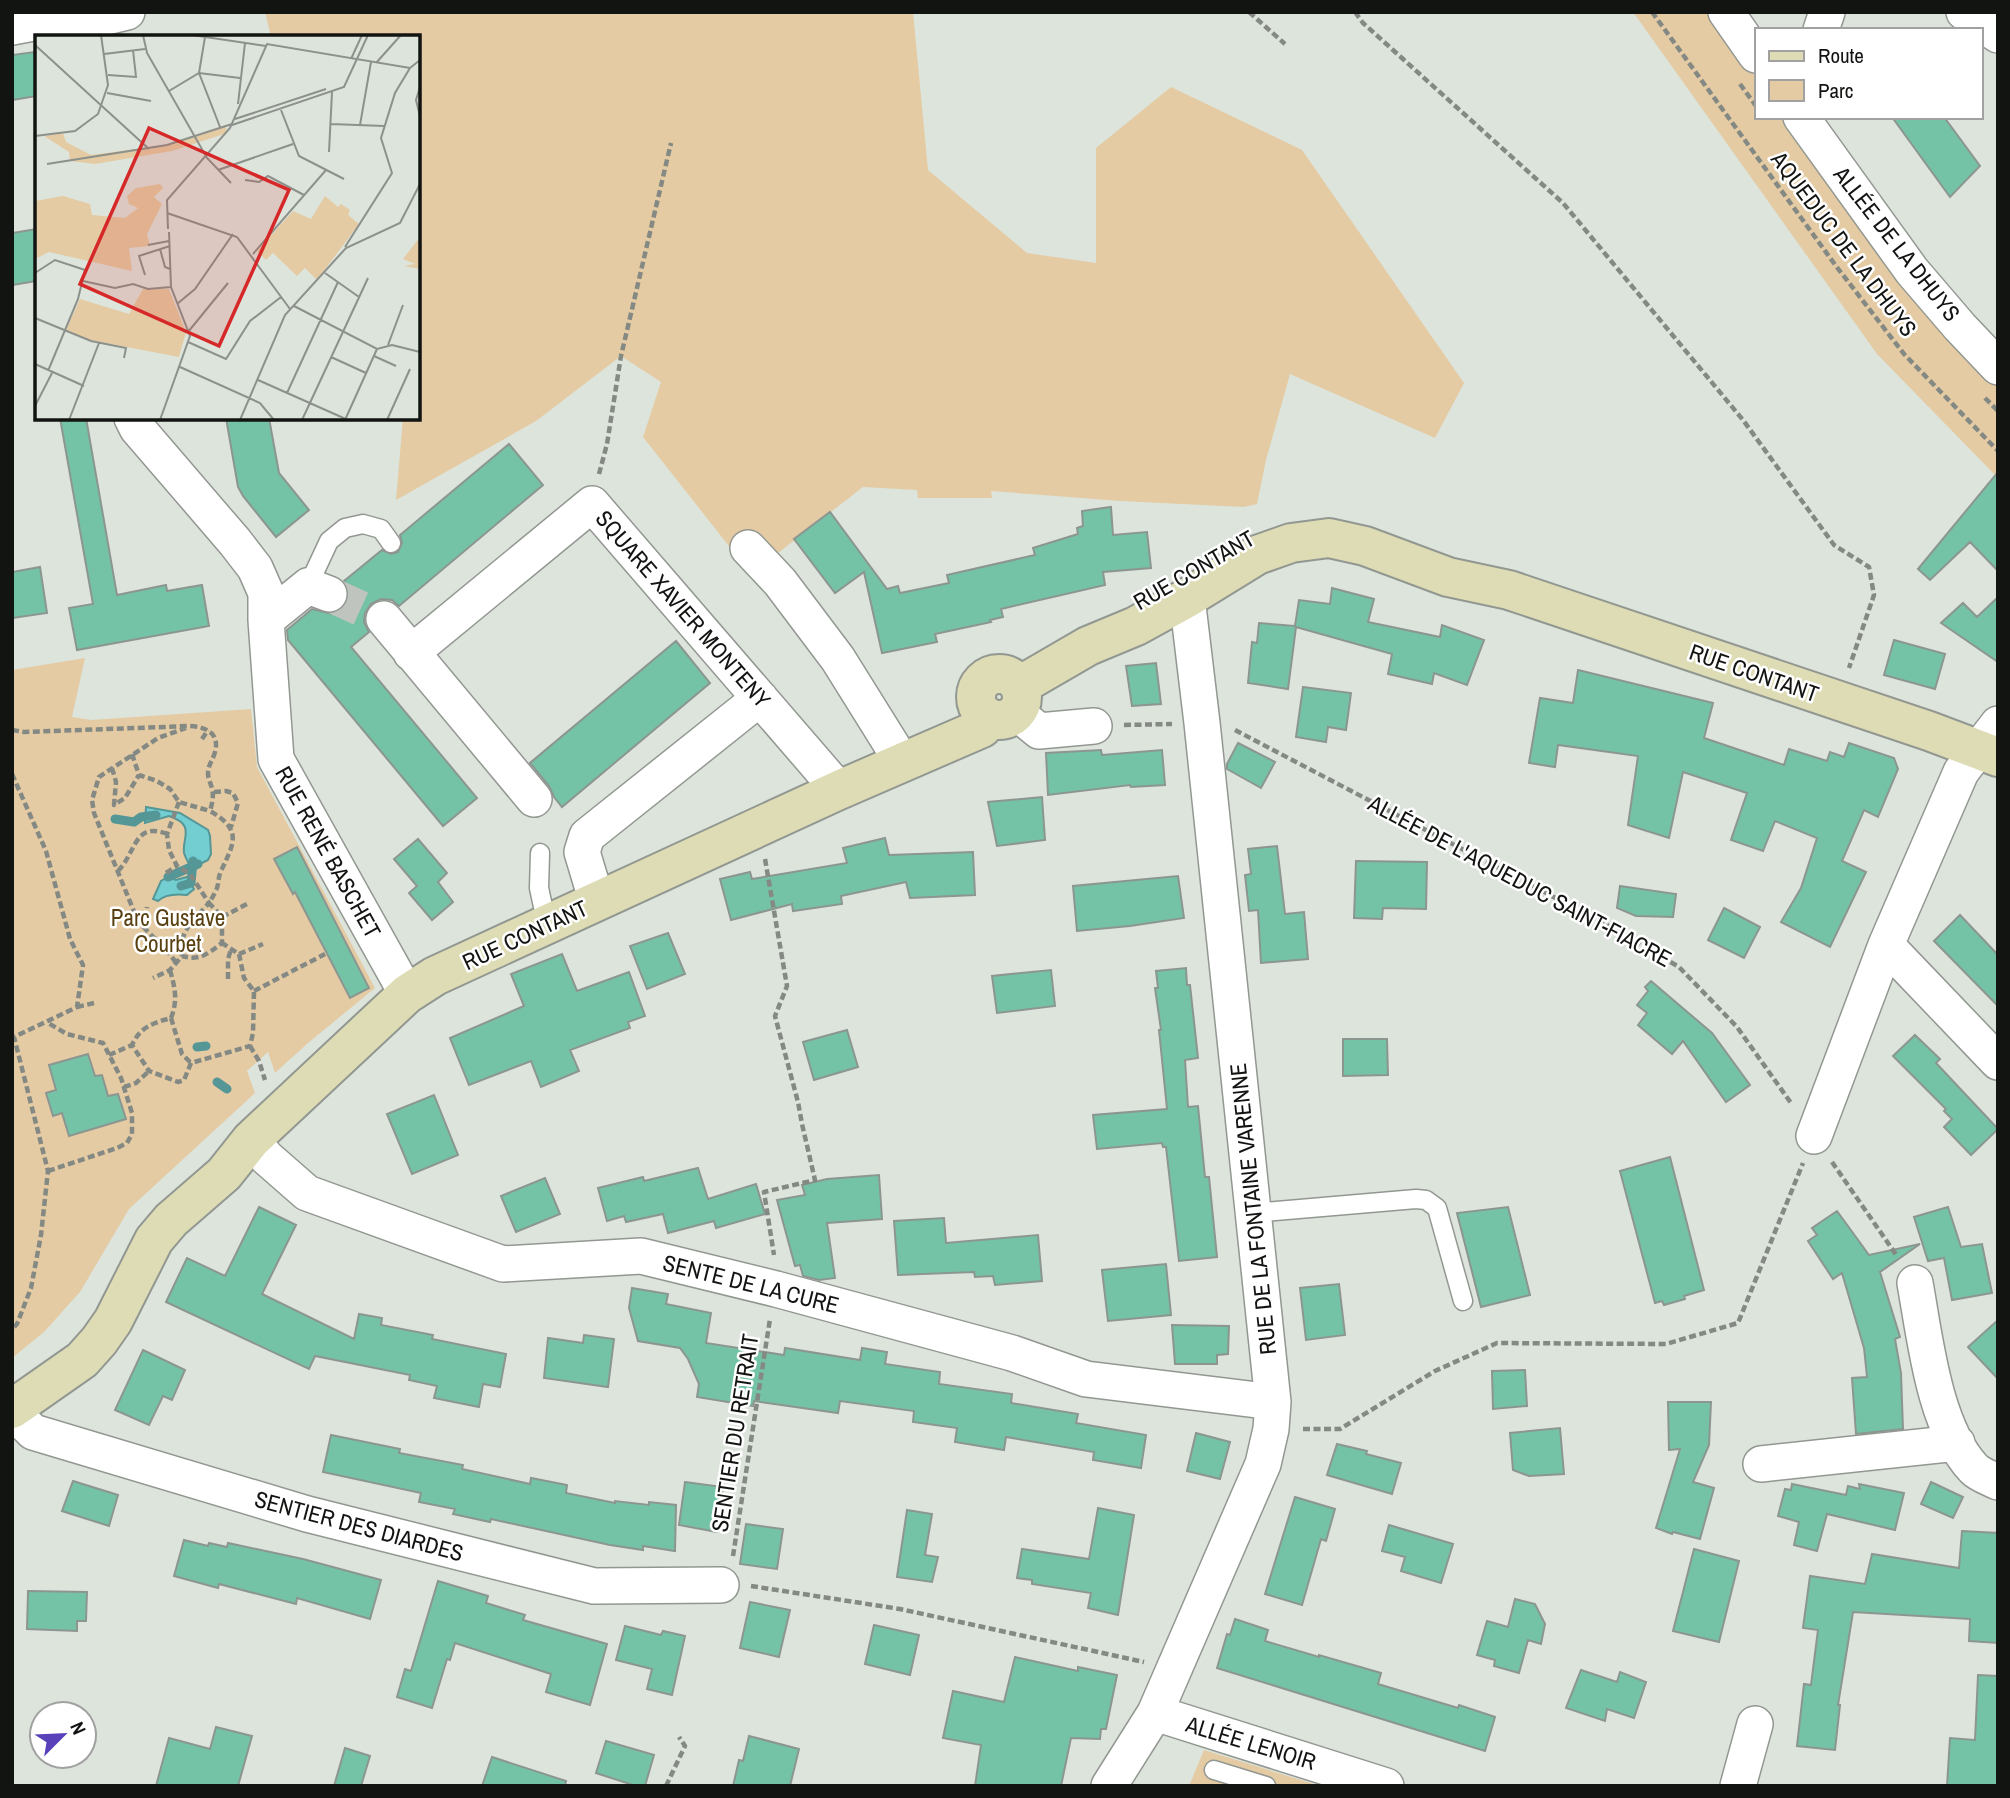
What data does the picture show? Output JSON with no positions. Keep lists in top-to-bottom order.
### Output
{
  "streets": {
    "main road": ["RUE CONTANT"],
    "street": [
      "ALLÉE DE LA DHUYS",
      "SQUARE XAVIER MONTENY",
      "RUE RENÉ BASCHET",
      "RUE DE LA FONTAINE VARENNE",
      "SENTE DE LA CURE",
      "SENTIER DES DIARDES",
      "ALLÉE LENOIR"
    ],
    "path": ["AQUEDUC DE LA DHUYS", "ALLÉE DE L'AQUEDUC SAINT-FIACRE", "SENTIER DU RETRAIT"]
  },
  "crossings": [
    ["RUE CONTANT", "SQUARE XAVIER MONTENY"],
    ["RUE CONTANT", "RUE RENÉ BASCHET"],
    ["RUE CONTANT", "RUE DE LA FONTAINE VARENNE"],
    ["RUE CONTANT", "SENTE DE LA CURE"],
    ["RUE CONTANT", "SENTIER DU RETRAIT"],
    ["RUE CONTANT", "SENTIER DES DIARDES"],
    ["ALLÉE DE L'AQUEDUC SAINT-FIACRE", "RUE DE LA FONTAINE VARENNE"],
    ["RUE DE LA FONTAINE VARENNE", "SENTE DE LA CURE"],
    ["RUE DE LA FONTAINE VARENNE", "ALLÉE LENOIR"],
    ["SENTE DE LA CURE", "SENTIER DU RETRAIT"],
    ["SENTIER DU RETRAIT", "SENTIER DES DIARDES"]
  ],
  "parks": ["Parc Gustave Courbet"],
  "legend": ["Route", "Parc"],
  "north": "top right"
}
